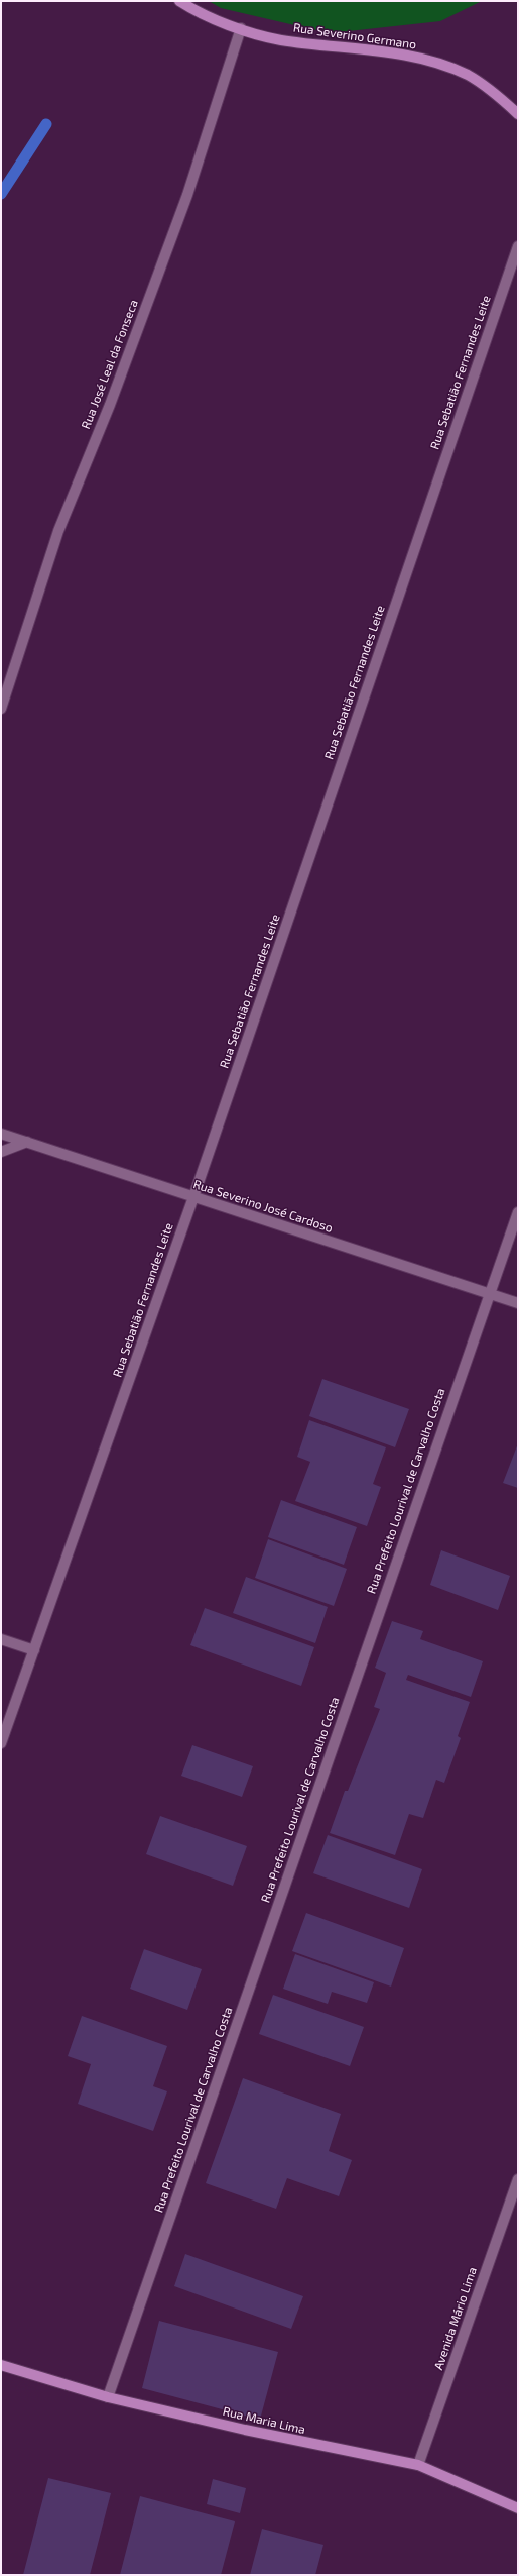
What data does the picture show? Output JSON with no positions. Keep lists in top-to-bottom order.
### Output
{
  "streets": {
    "street": [
      "Rua Severino Germano",
      "Rua José Leal da Fonseca",
      "Rua Sebatião Fernandes Leite",
      "Rua Severino José Cardoso",
      "Rua Prefeito Lourival de Carvalho Costa",
      "Avenida Mário Lima",
      "Rua Maria Lima"
    ]
  },
  "crossings": [
    ["Rua Severino Germano", "Rua José Leal da Fonseca"],
    ["Rua Sebatião Fernandes Leite", "Rua Severino José Cardoso"],
    ["Rua Severino José Cardoso", "Rua Prefeito Lourival de Carvalho Costa"],
    ["Rua Prefeito Lourival de Carvalho Costa", "Rua Maria Lima"],
    ["Avenida Mário Lima", "Rua Maria Lima"]
  ]
}
